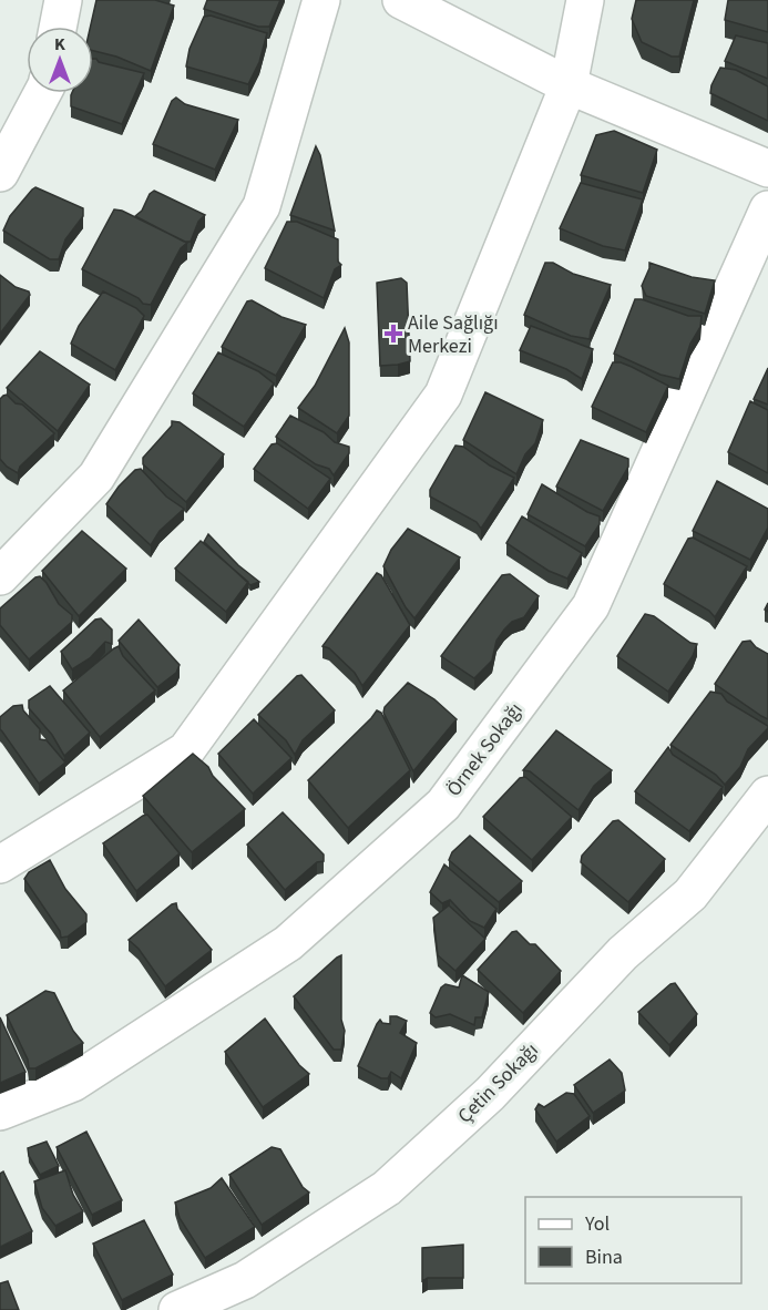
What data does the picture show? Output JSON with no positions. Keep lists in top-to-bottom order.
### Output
{
  "streets": {
    "street": ["Örnek Sokağı", "Çetin Sokağı"]
  },
  "places": {
    "health": ["Aile Sağlığı Merkezi"]
  },
  "legend": ["Yol", "Bina"],
  "north": "top"
}
